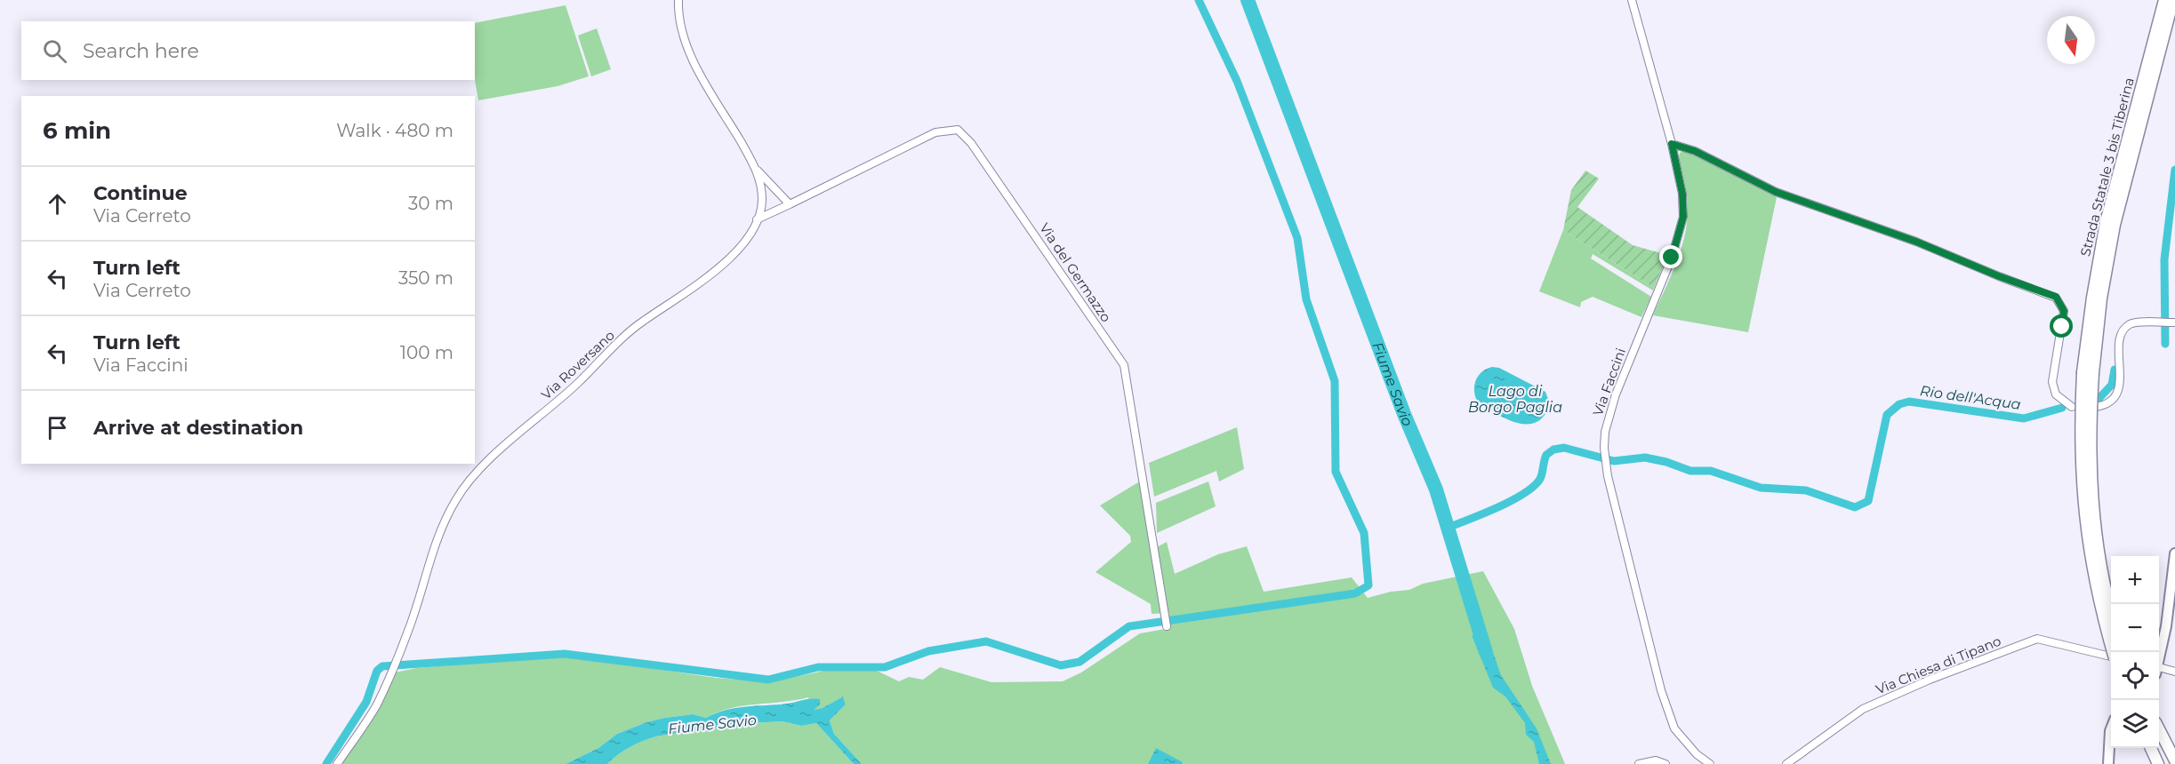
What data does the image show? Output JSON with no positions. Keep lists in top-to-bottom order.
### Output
{
  "streets": {
    "highway": ["Strada Statale 3 bis Tiberina"],
    "street": [
      "Via del Germazzo",
      "Via Roversano",
      "Via Faccini",
      "Via Chiesa di Tipano"
    ]
  },
  "crossings": [
    ["Via del Germazzo", "Via Roversano"]
  ],
  "water": ["Fiume Savio", "Lago di Borgo Paglia", "Rio dell'Acqua"],
  "north": "bottom",
  "page": {
    "search": "Search here",
    "heading": ["6 min", "Walk · 480 m"],
    "list": [
      ["Continue", "Via Cerreto", "30 m"],
      ["Turn left", "Via Cerreto", "350 m"],
      ["Turn left", "Via Faccini", "100 m"],
      "Arrive at destination"
    ],
    "map_buttons": ["+", "−"]
  }
}
